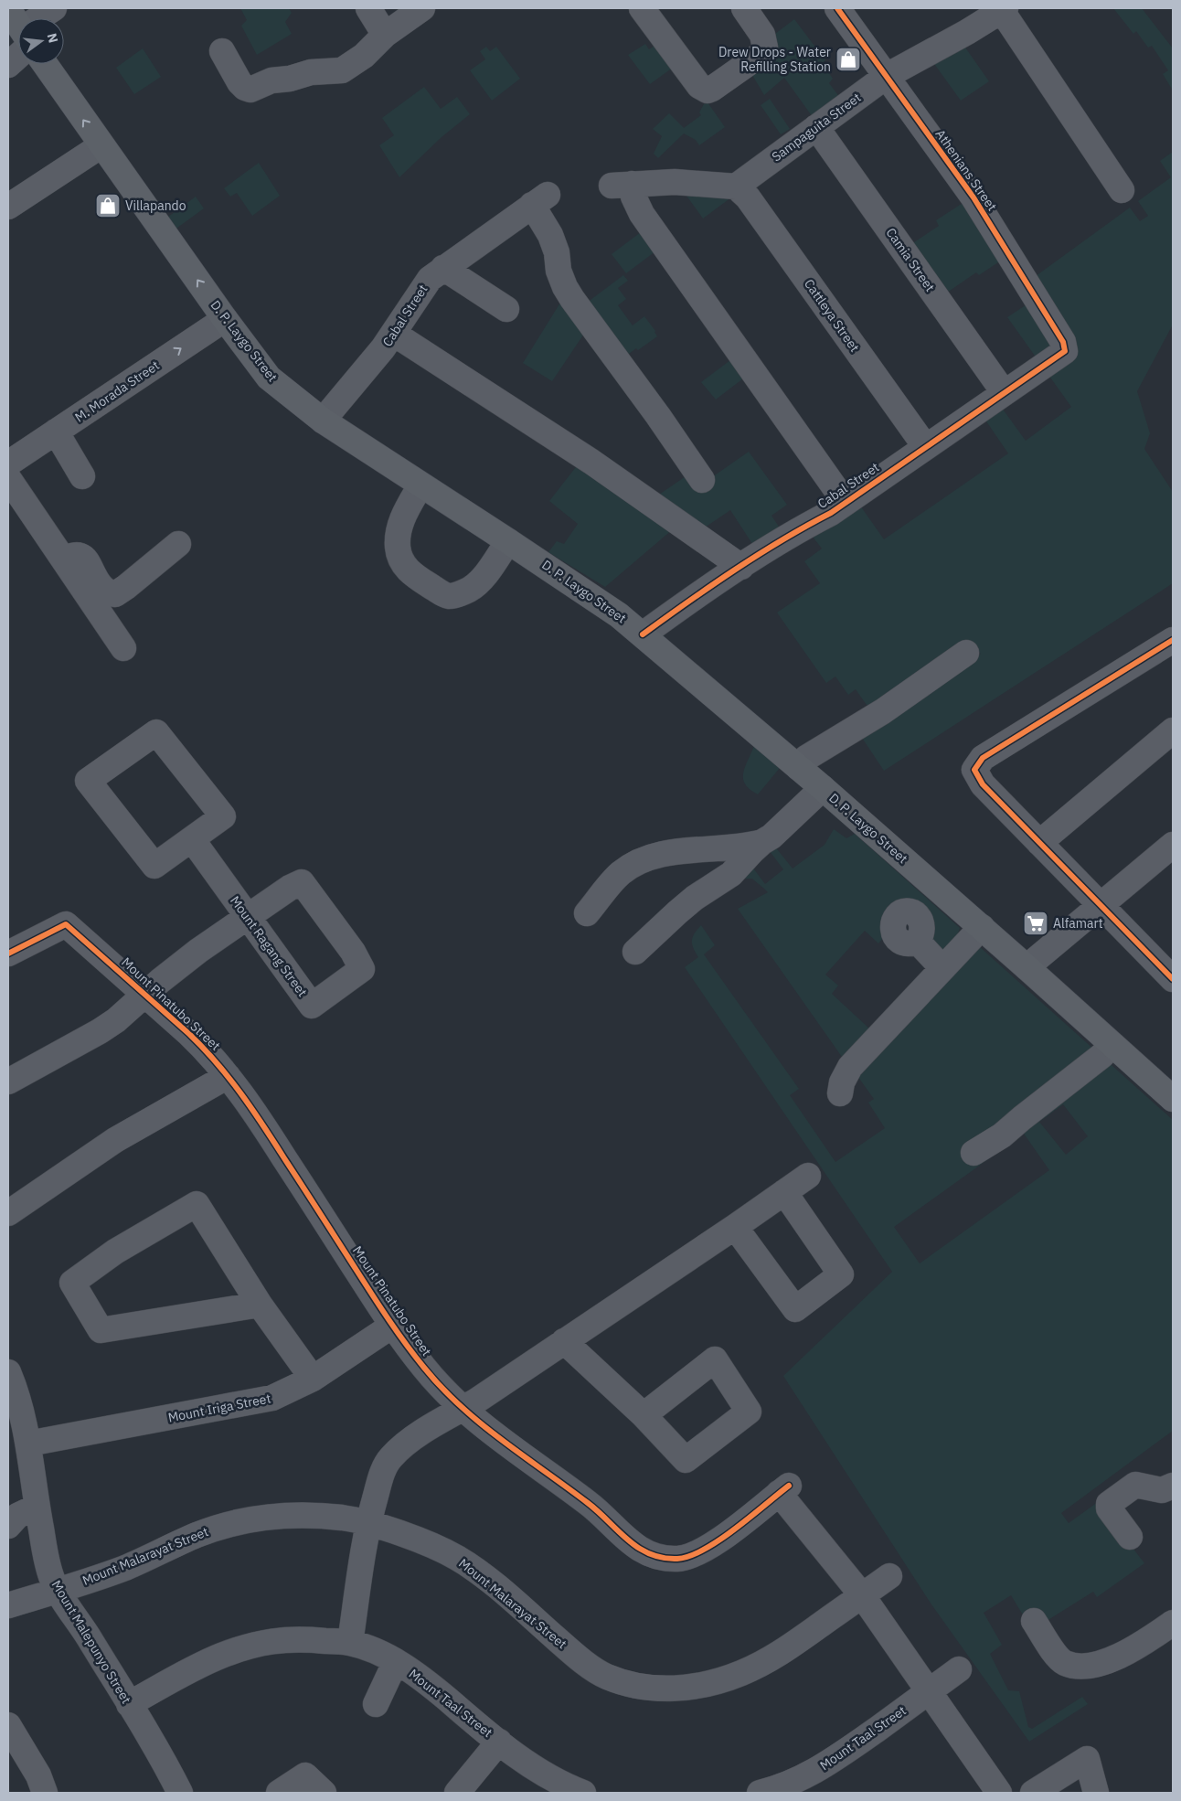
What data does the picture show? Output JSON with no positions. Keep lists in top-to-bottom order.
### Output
{
  "streets": {
    "main road": ["D. P. Laygo Street"],
    "street": [
      "Sampaguita Street",
      "Athenians Street",
      "Camia Street",
      "Cabal Street",
      "Cattleya Street",
      "M. Morada Street",
      "Mount Ragang Street",
      "Mount Pinatubo Street",
      "Mount Iriga Street",
      "Mount Malarayat Street",
      "Mount Malepunyo Street",
      "Mount Taal Street"
    ]
  },
  "crossings": [
    ["Sampaguita Street", "Athenians Street"],
    ["Sampaguita Street", "Camia Street"],
    ["Sampaguita Street", "Cattleya Street"],
    ["Athenians Street", "Cabal Street"],
    ["Camia Street", "Cabal Street"],
    ["Cabal Street", "Cattleya Street"],
    ["Cabal Street", "D. P. Laygo Street"],
    ["D. P. Laygo Street", "M. Morada Street"],
    ["Mount Pinatubo Street", "Mount Iriga Street"],
    ["Mount Pinatubo Street", "Mount Malarayat Street"],
    ["Mount Iriga Street", "Mount Malepunyo Street"],
    ["Mount Malarayat Street", "Mount Malepunyo Street"],
    ["Mount Malepunyo Street", "Mount Taal Street"]
  ],
  "places": {
    "shop": ["Drew Drops - Water Refilling Station", "Villapando"],
    "supermarket": ["Alfamart"]
  },
  "north": "right"
}
